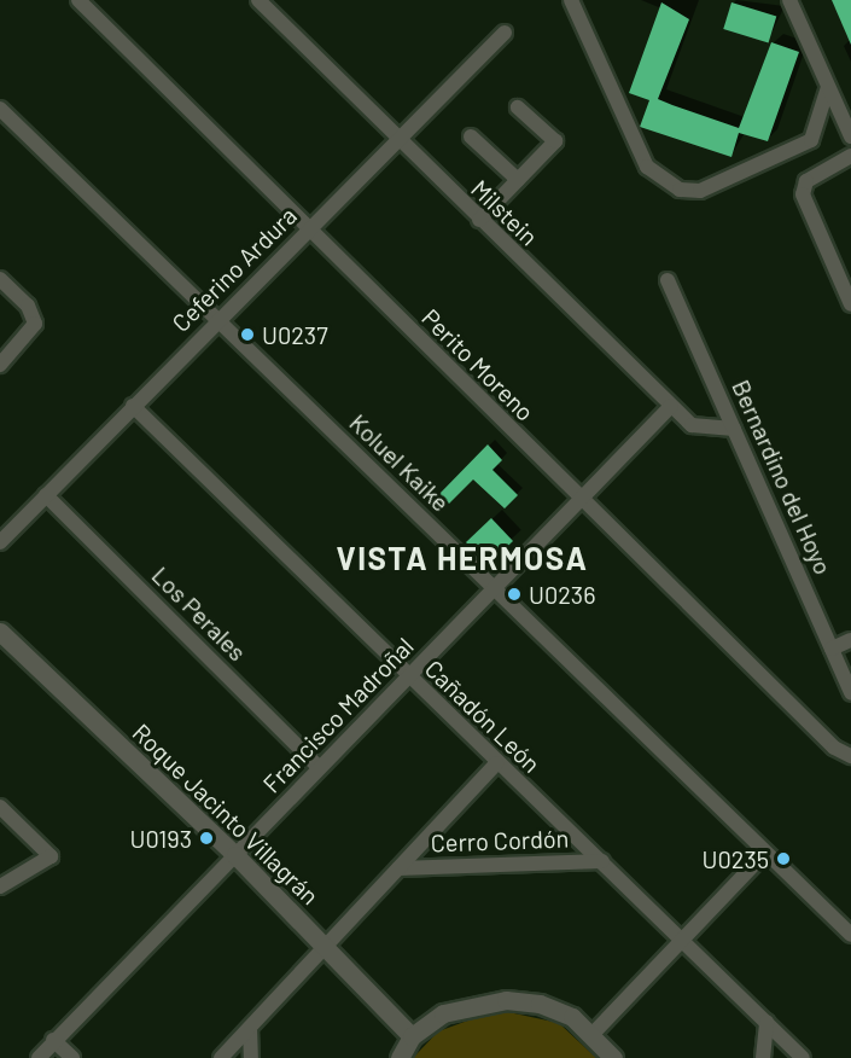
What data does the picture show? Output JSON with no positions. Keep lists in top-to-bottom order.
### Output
{
  "streets": {
    "street": [
      "Milstein",
      "Ceferino Ardura",
      "Perito Moreno",
      "Koluel Kaike",
      "Bernardino del Hoyo",
      "Los Perales",
      "Francisco Madroñal",
      "Cañadón León",
      "Roque Jacinto Villagrán",
      "Cerro Cordón"
    ]
  },
  "crossings": [
    ["Milstein", "Ceferino Ardura"],
    ["Milstein", "Bernardino del Hoyo"],
    ["Milstein", "Francisco Madroñal"],
    ["Ceferino Ardura", "Perito Moreno"],
    ["Ceferino Ardura", "Koluel Kaike"],
    ["Ceferino Ardura", "Los Perales"],
    ["Ceferino Ardura", "Cañadón León"],
    ["Perito Moreno", "Francisco Madroñal"],
    ["Koluel Kaike", "Francisco Madroñal"],
    ["Los Perales", "Francisco Madroñal"],
    ["Francisco Madroñal", "Cañadón León"],
    ["Francisco Madroñal", "Roque Jacinto Villagrán"],
    ["Cañadón León", "Cerro Cordón"]
  ],
  "districts": ["VISTA HERMOSA"],
  "places": [
    "U0237",
    "U0236",
    "U0193",
    "U0235"
  ]
}
